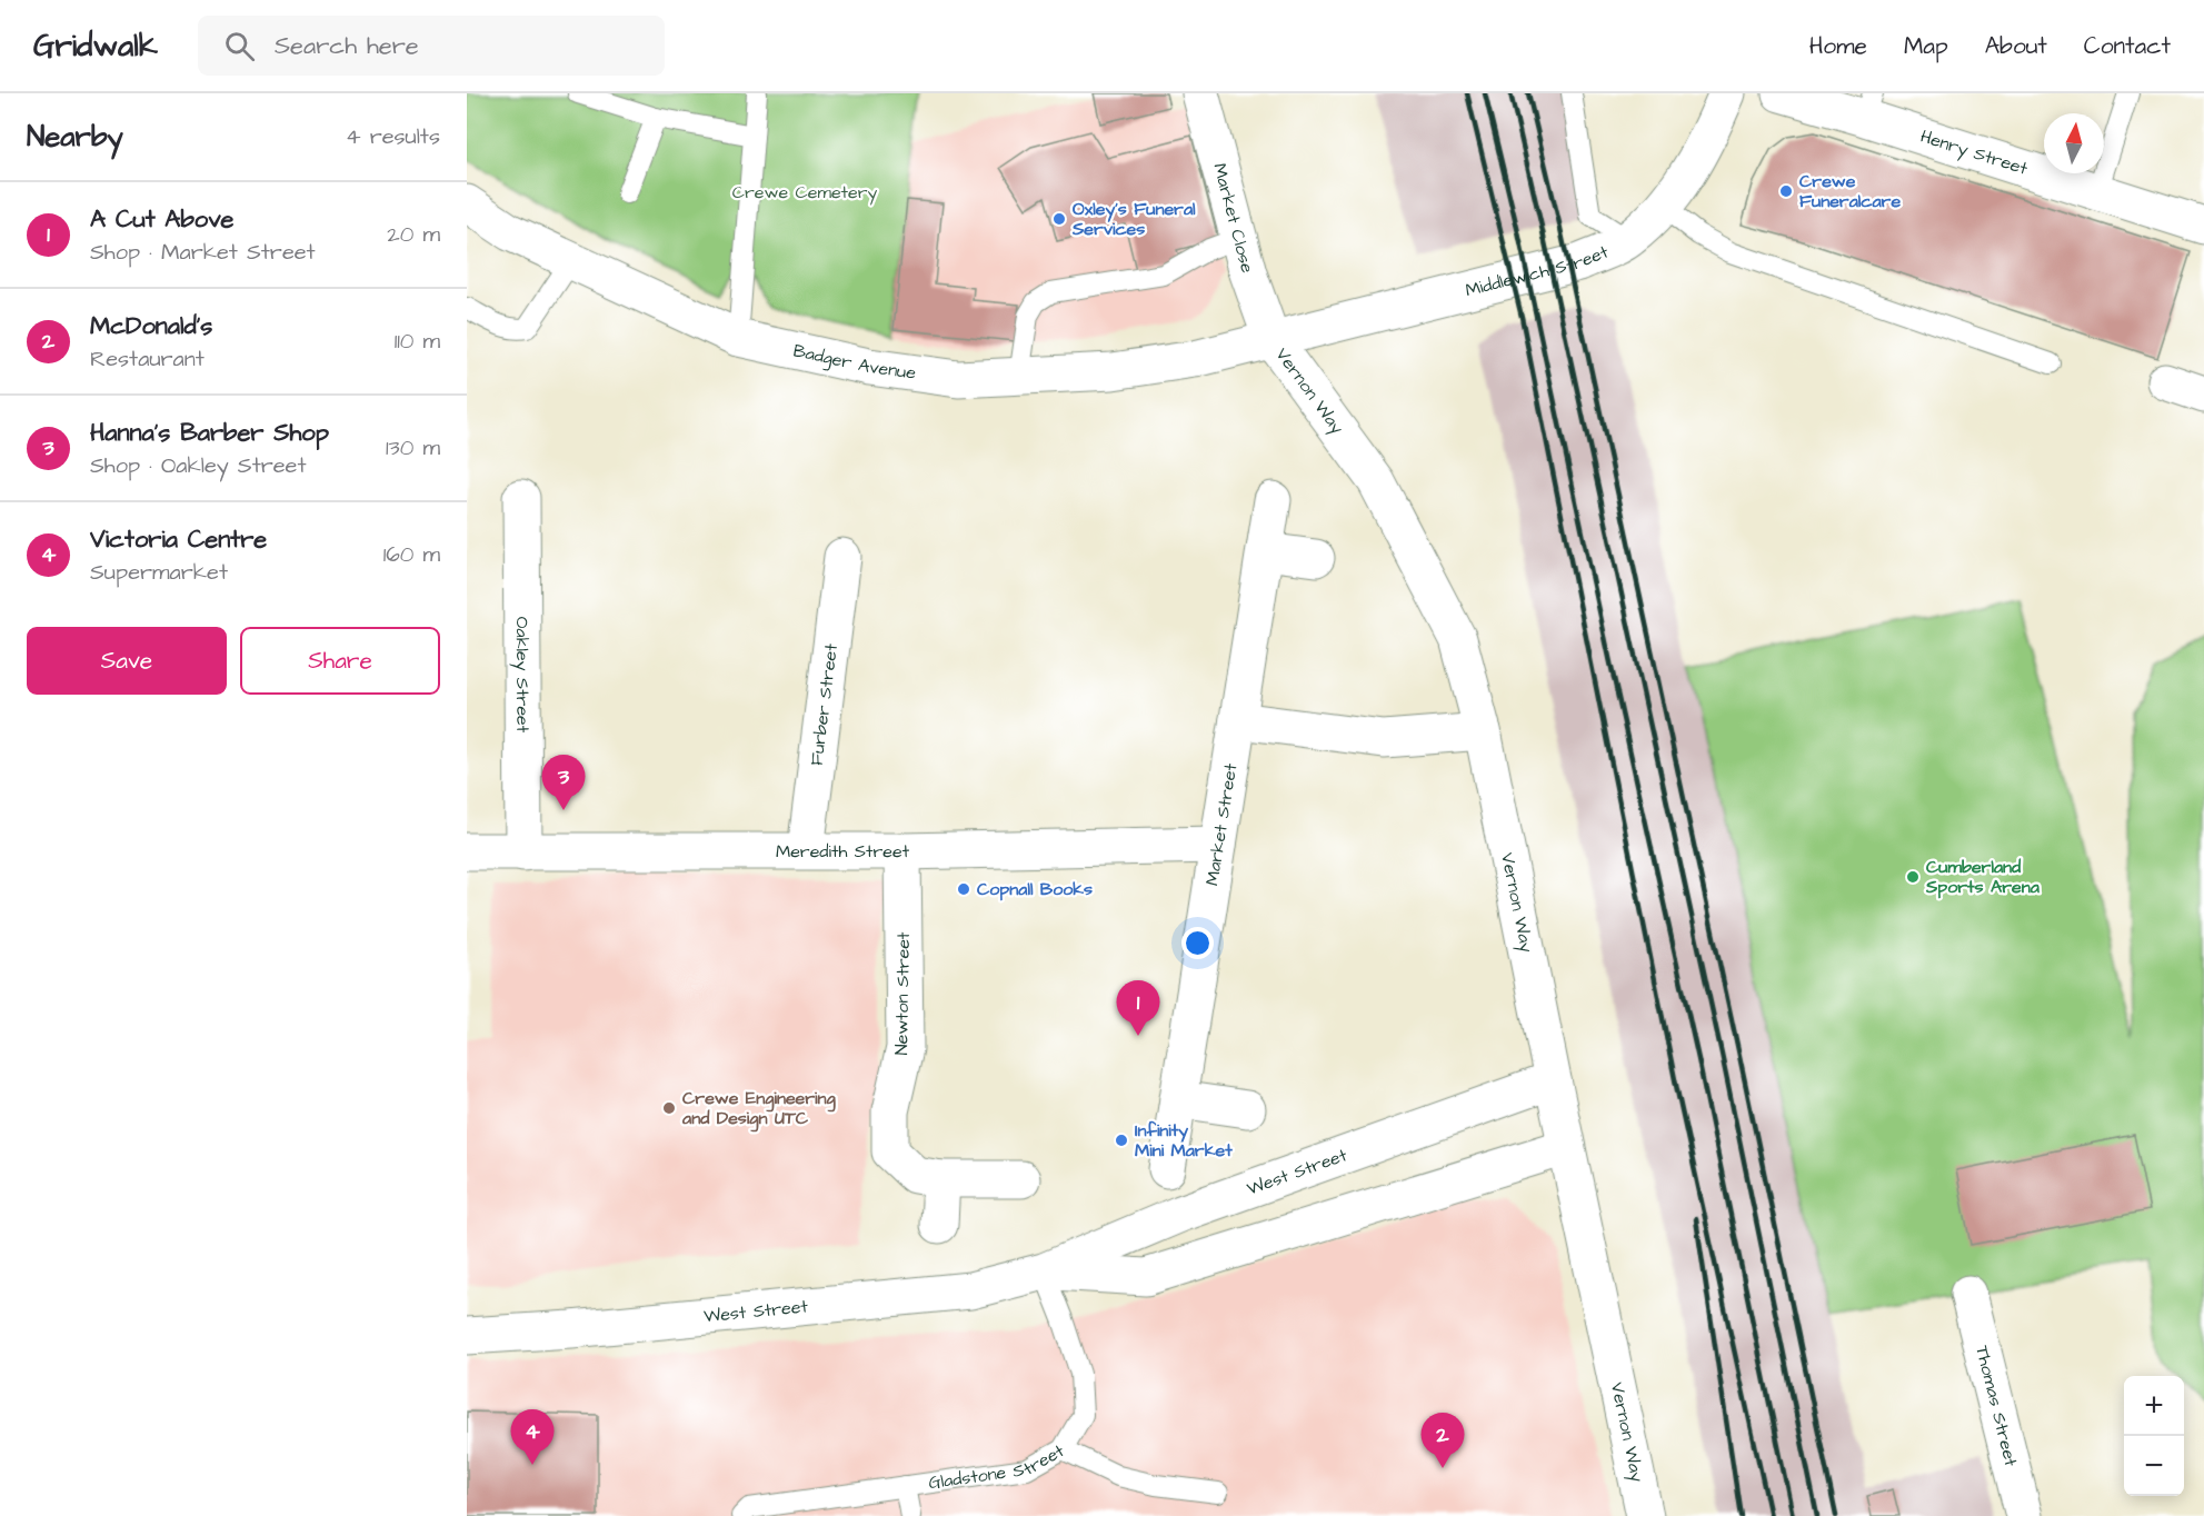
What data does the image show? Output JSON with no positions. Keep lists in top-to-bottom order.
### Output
{
  "streets": {
    "street": [
      "Henry Street",
      "Market Close",
      "Middlewich Street",
      "Badger Avenue",
      "Vernon Way",
      "Oakley Street",
      "Furber Street",
      "Market Street",
      "Meredith Street",
      "Newton Street",
      "West Street",
      "Thomas Street"
    ],
    "lane": ["Gladstone Street"]
  },
  "crossings": [
    ["Market Close", "Middlewich Street"],
    ["Market Close", "Badger Avenue"],
    ["Market Close", "Vernon Way"],
    ["Middlewich Street", "Badger Avenue"],
    ["Middlewich Street", "Vernon Way"],
    ["Badger Avenue", "Vernon Way"],
    ["Vernon Way", "West Street"],
    ["Oakley Street", "Meredith Street"],
    ["Furber Street", "Meredith Street"],
    ["Market Street", "Meredith Street"],
    ["Meredith Street", "Newton Street"],
    ["West Street", "Gladstone Street"]
  ],
  "parks": ["Crewe Cemetery"],
  "places": [
    "Crewe Funeralcare",
    "Oxley's Funeral Services",
    "Cumberland Sports Arena",
    "Copnall Books",
    "Crewe Engineering and Design UTC",
    "Infinity Mini Market"
  ],
  "north": "top",
  "page": {
    "header": "Gridwalk",
    "search": "Search here",
    "nav": [
      "Home",
      "Map",
      "About",
      "Contact"
    ],
    "heading": ["Nearby", "4 results"],
    "list": [
      {
        "mark": "1",
        "name": "A Cut Above",
        "note": "Shop · Market Street",
        "value": "20 m"
      },
      {
        "mark": "2",
        "name": "McDonald's",
        "note": "Restaurant",
        "value": "110 m"
      },
      {
        "mark": "3",
        "name": "Hanna's Barber Shop",
        "note": "Shop · Oakley Street",
        "value": "130 m"
      },
      {
        "mark": "4",
        "name": "Victoria Centre",
        "note": "Supermarket",
        "value": "160 m"
      }
    ],
    "buttons": ["Save", "Share"],
    "pins": [
      "3",
      "1",
      "4",
      "2"
    ],
    "map_buttons": ["+", "−"]
  }
}
